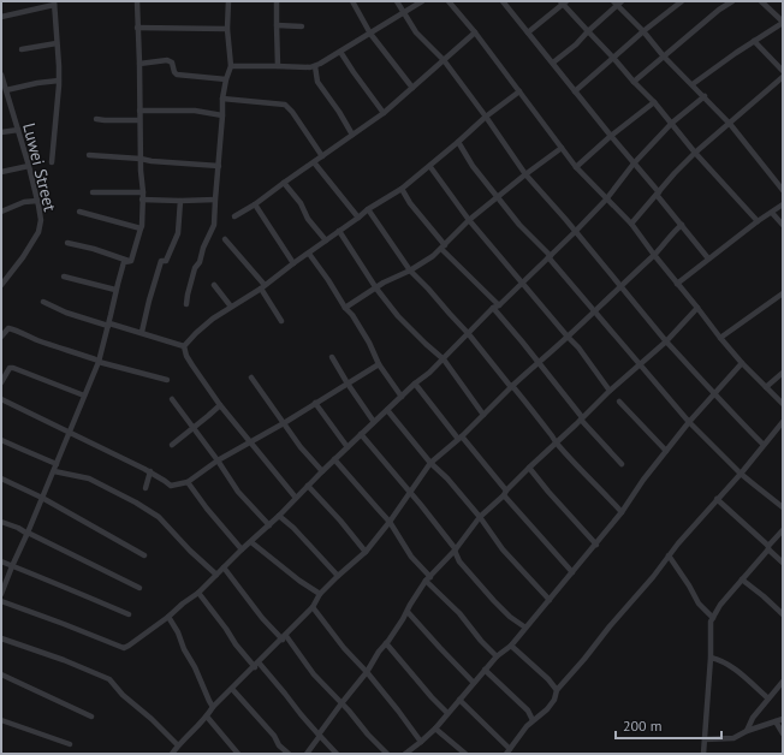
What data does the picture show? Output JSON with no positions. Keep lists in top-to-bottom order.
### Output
{
  "streets": {
    "street": ["Luwei Street"]
  },
  "scale_bar": "200 m"
}
